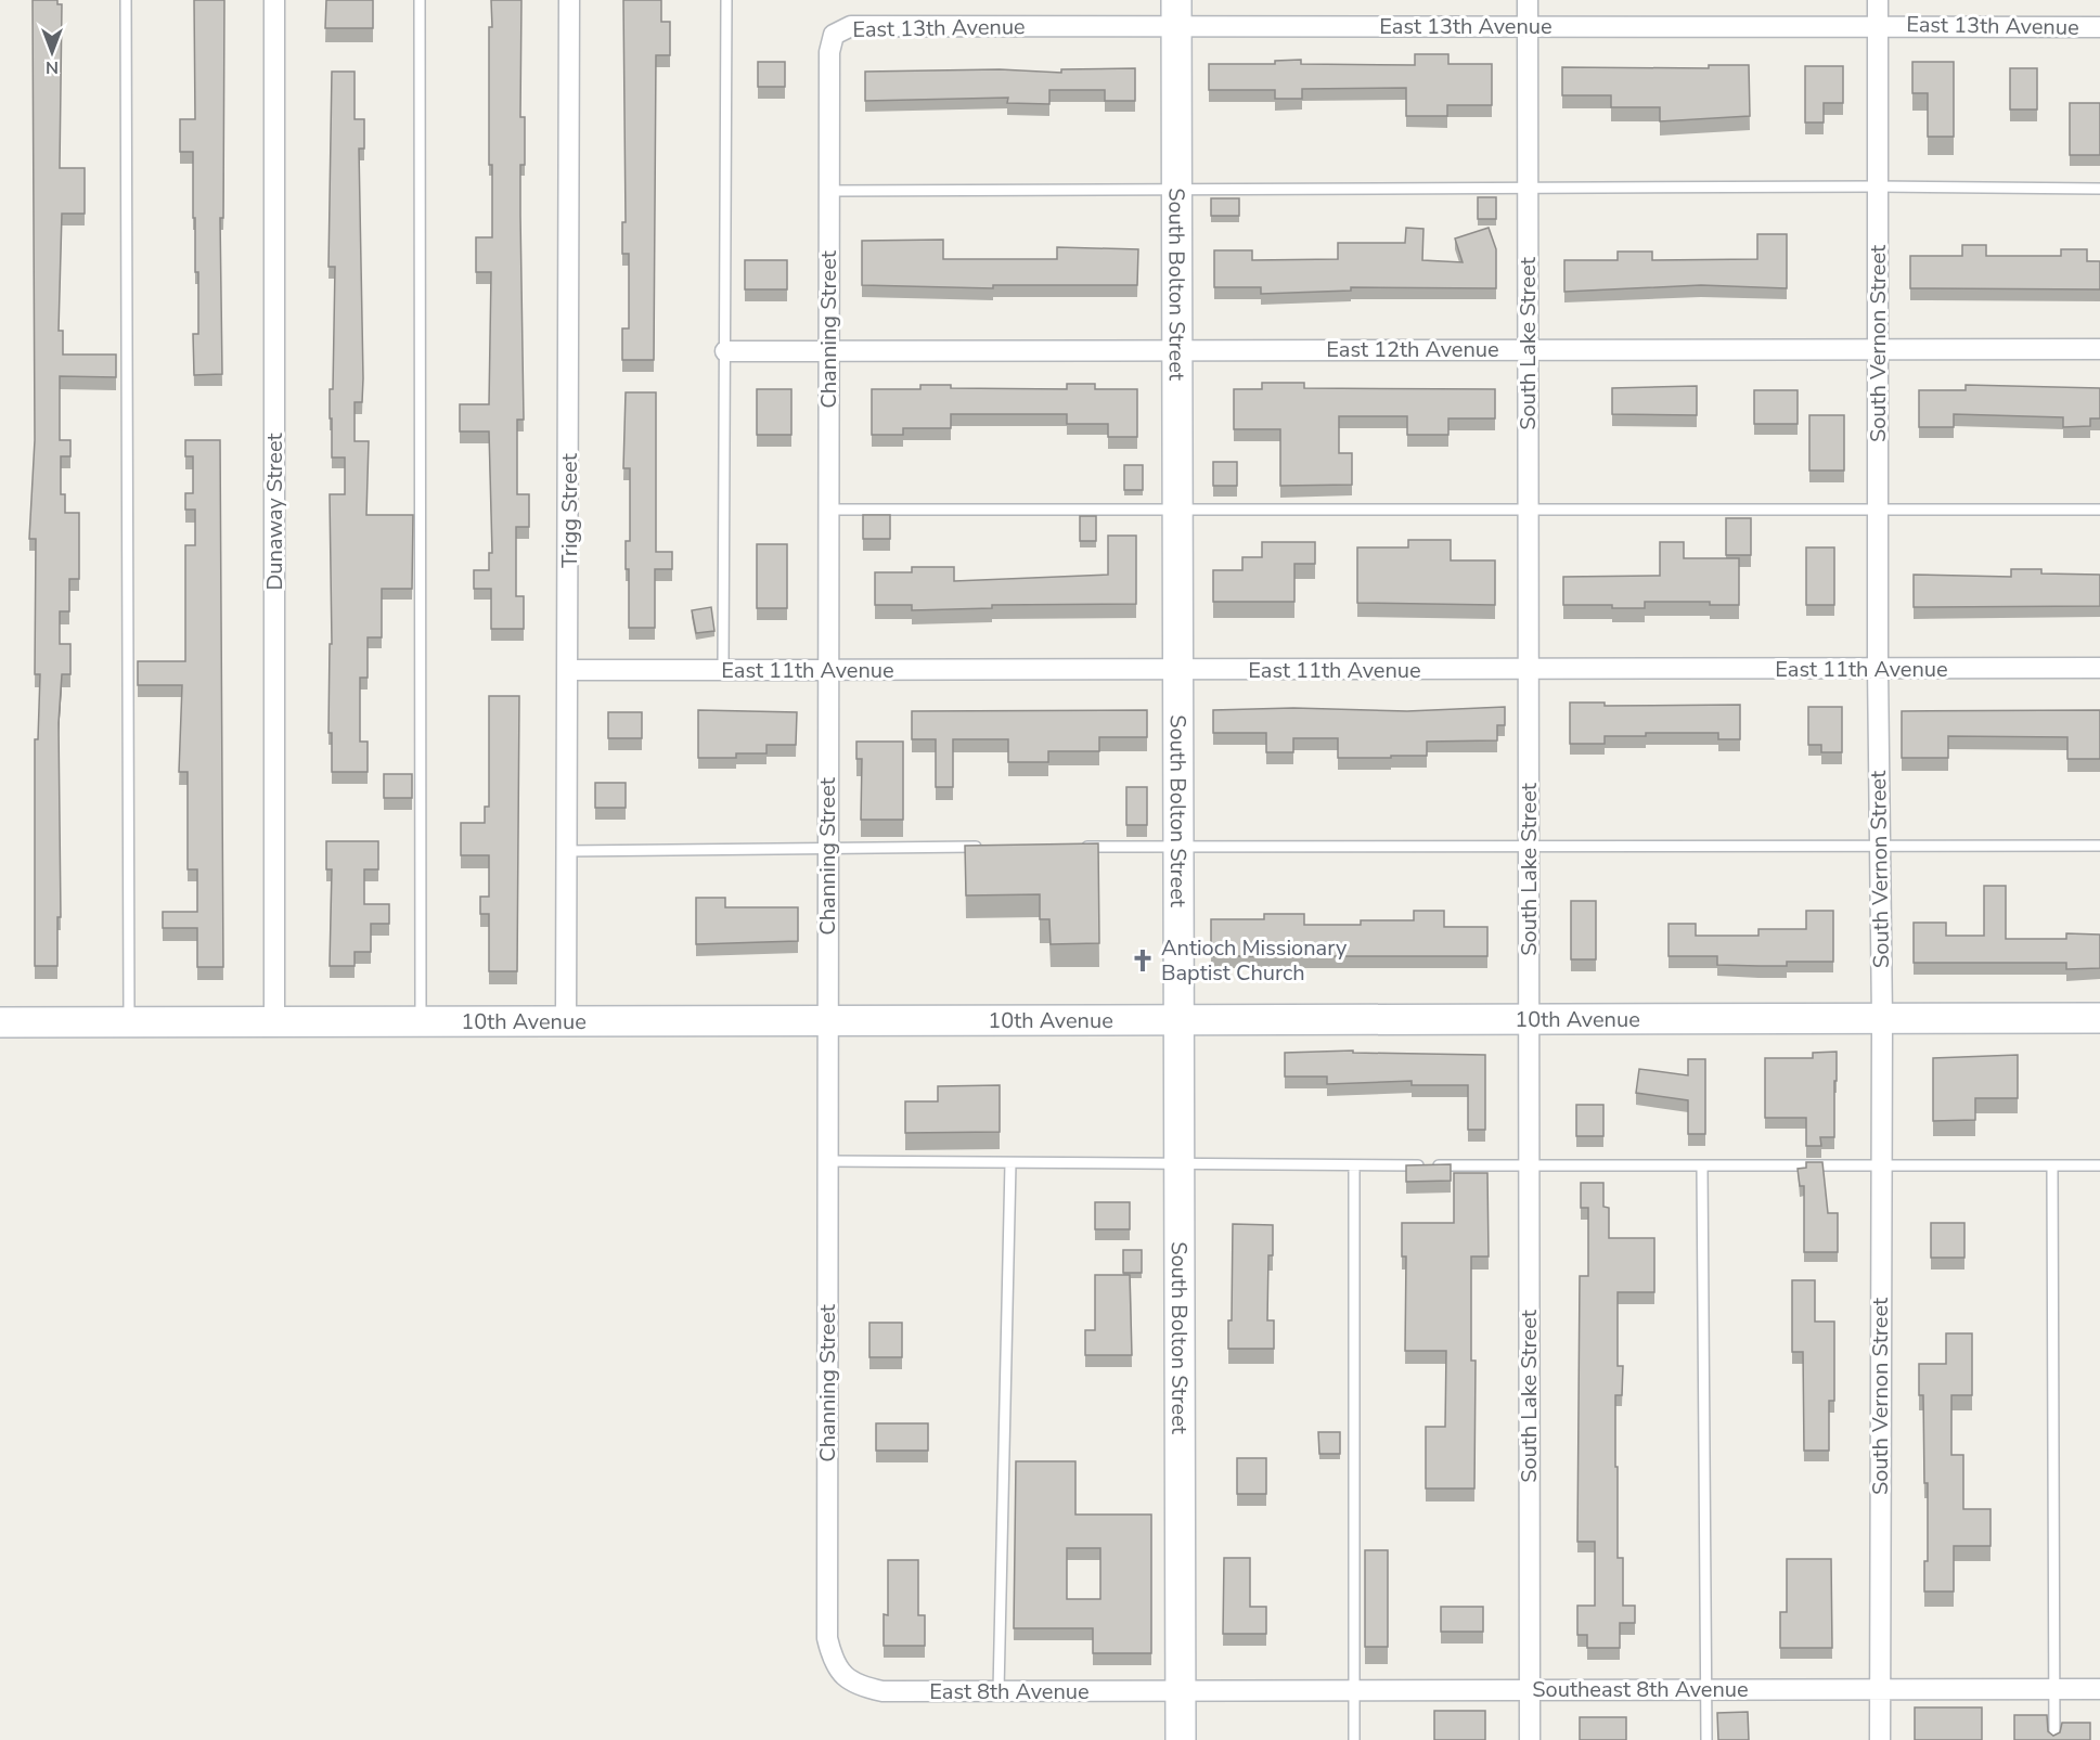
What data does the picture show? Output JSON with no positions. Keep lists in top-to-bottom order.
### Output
{
  "streets": {
    "main road": ["South Bolton Street", "10th Avenue"],
    "street": [
      "East 13th Avenue",
      "Channing Street",
      "South Lake Street",
      "South Vernon Street",
      "East 12th Avenue",
      "Trigg Street",
      "Dunaway Street",
      "East 11th Avenue",
      "Southeast 8th Avenue",
      "East 8th Avenue"
    ]
  },
  "crossings": [
    ["East 13th Avenue", "South Bolton Street"],
    ["East 13th Avenue", "Channing Street"],
    ["East 13th Avenue", "South Lake Street"],
    ["East 13th Avenue", "South Vernon Street"],
    ["South Bolton Street", "East 12th Avenue"],
    ["South Bolton Street", "East 11th Avenue"],
    ["South Bolton Street", "10th Avenue"],
    ["South Bolton Street", "Southeast 8th Avenue"],
    ["South Bolton Street", "East 8th Avenue"],
    ["Channing Street", "East 12th Avenue"],
    ["Channing Street", "East 11th Avenue"],
    ["Channing Street", "10th Avenue"],
    ["Channing Street", "East 8th Avenue"],
    ["South Lake Street", "East 12th Avenue"],
    ["South Lake Street", "East 11th Avenue"],
    ["South Lake Street", "10th Avenue"],
    ["South Lake Street", "Southeast 8th Avenue"],
    ["South Vernon Street", "East 12th Avenue"],
    ["South Vernon Street", "East 11th Avenue"],
    ["South Vernon Street", "10th Avenue"],
    ["South Vernon Street", "Southeast 8th Avenue"],
    ["Trigg Street", "East 11th Avenue"],
    ["Trigg Street", "10th Avenue"],
    ["Dunaway Street", "10th Avenue"],
    ["Southeast 8th Avenue", "East 8th Avenue"]
  ],
  "places": {
    "church": ["Antioch Missionary Baptist Church"]
  },
  "north": "bottom"
}
